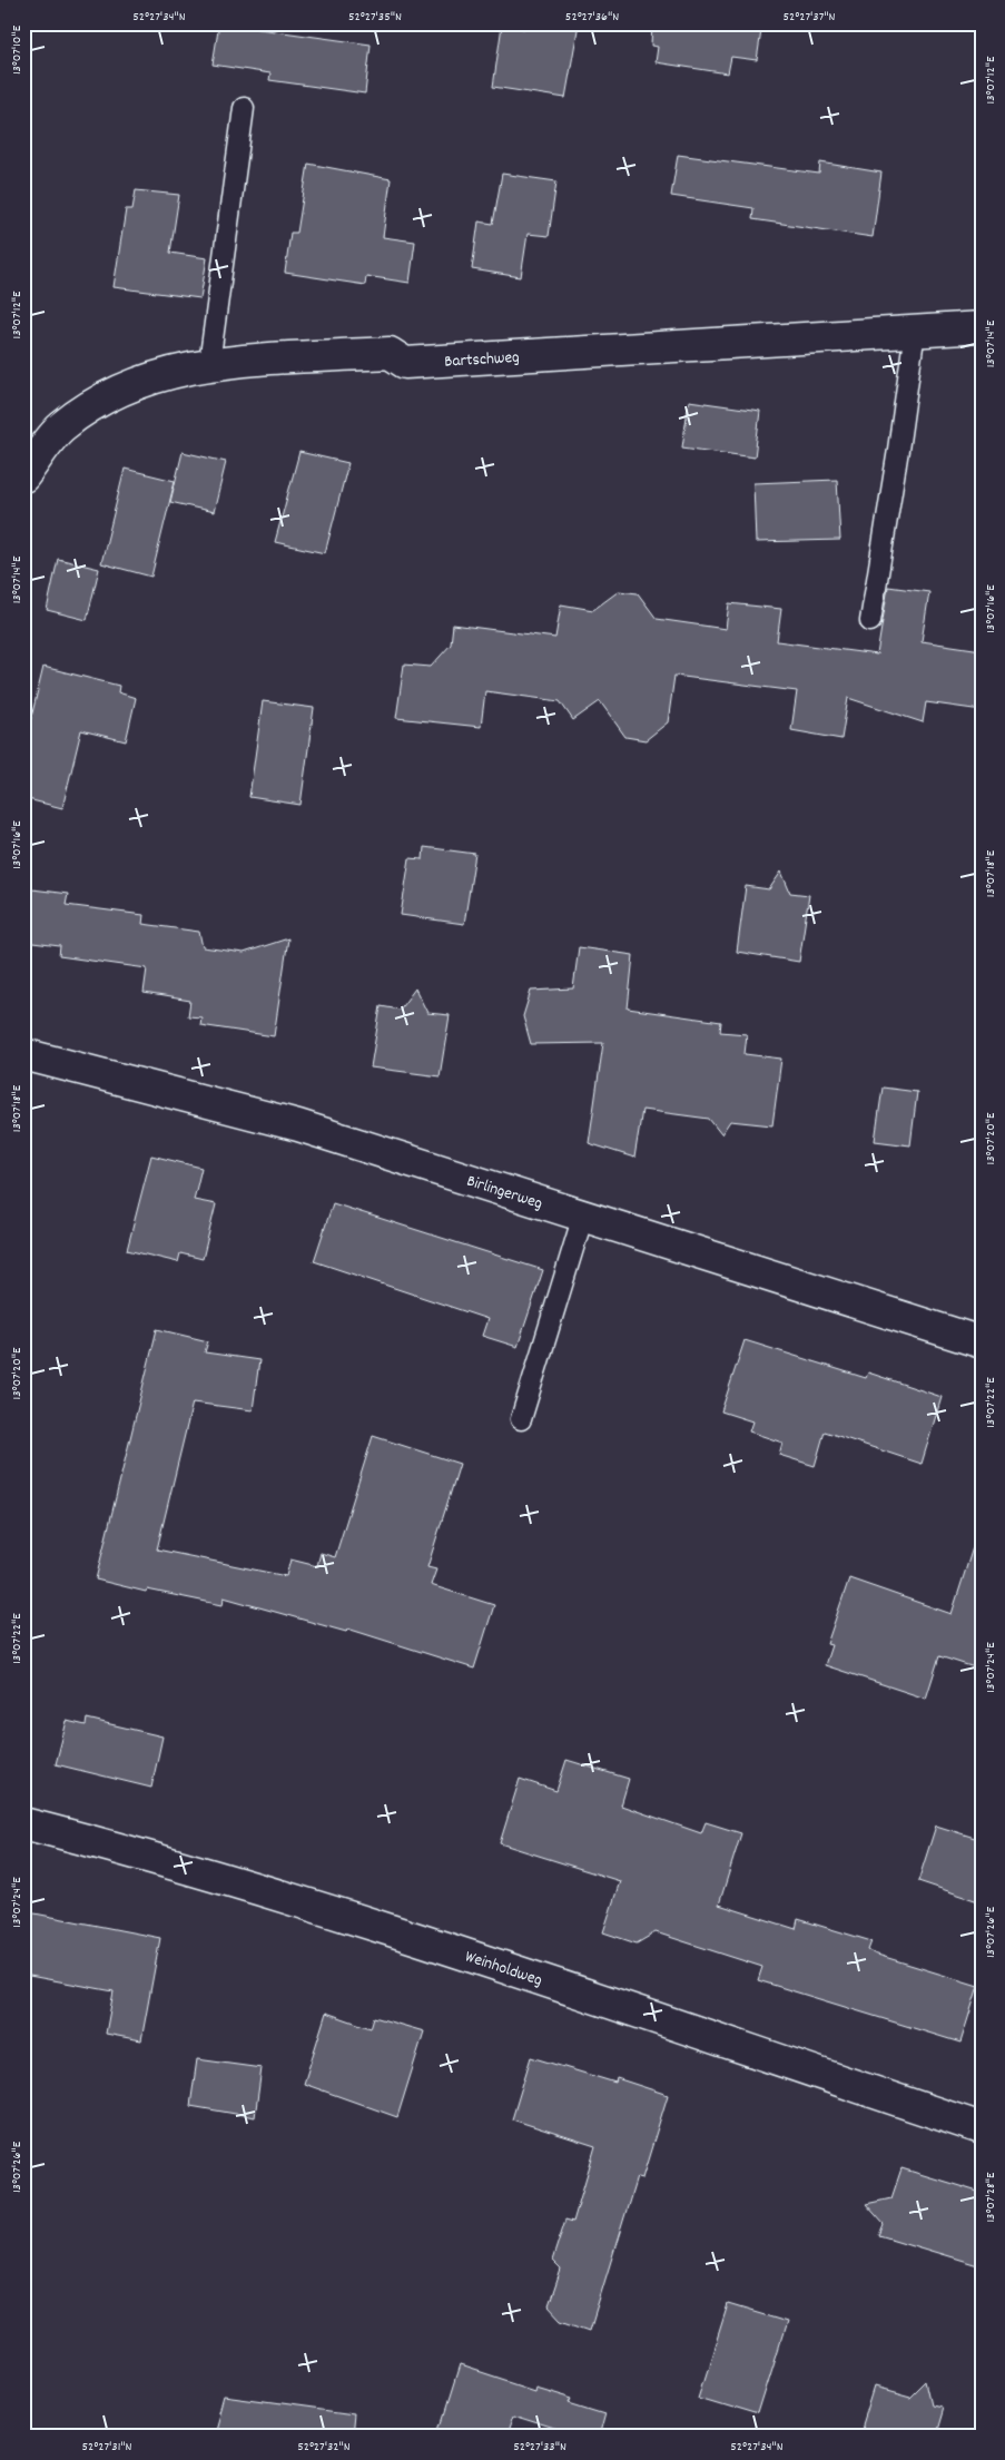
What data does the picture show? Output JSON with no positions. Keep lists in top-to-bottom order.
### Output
{
  "streets": {
    "street": ["Bartschweg", "Birlingerweg", "Weinholdweg"]
  },
  "coordinates": [
    "52°27'34\"N",
    "52°27'35\"N",
    "52°27'36\"N",
    "52°27'37\"N",
    "13°07'10\"E",
    "13°07'12\"E",
    "13°07'14\"E",
    "13°07'16\"E",
    "13°07'18\"E",
    "13°07'20\"E",
    "13°07'22\"E",
    "13°07'24\"E",
    "13°07'26\"E",
    "13°07'28\"E",
    "52°27'31\"N",
    "52°27'32\"N",
    "52°27'33\"N"
  ]
}
